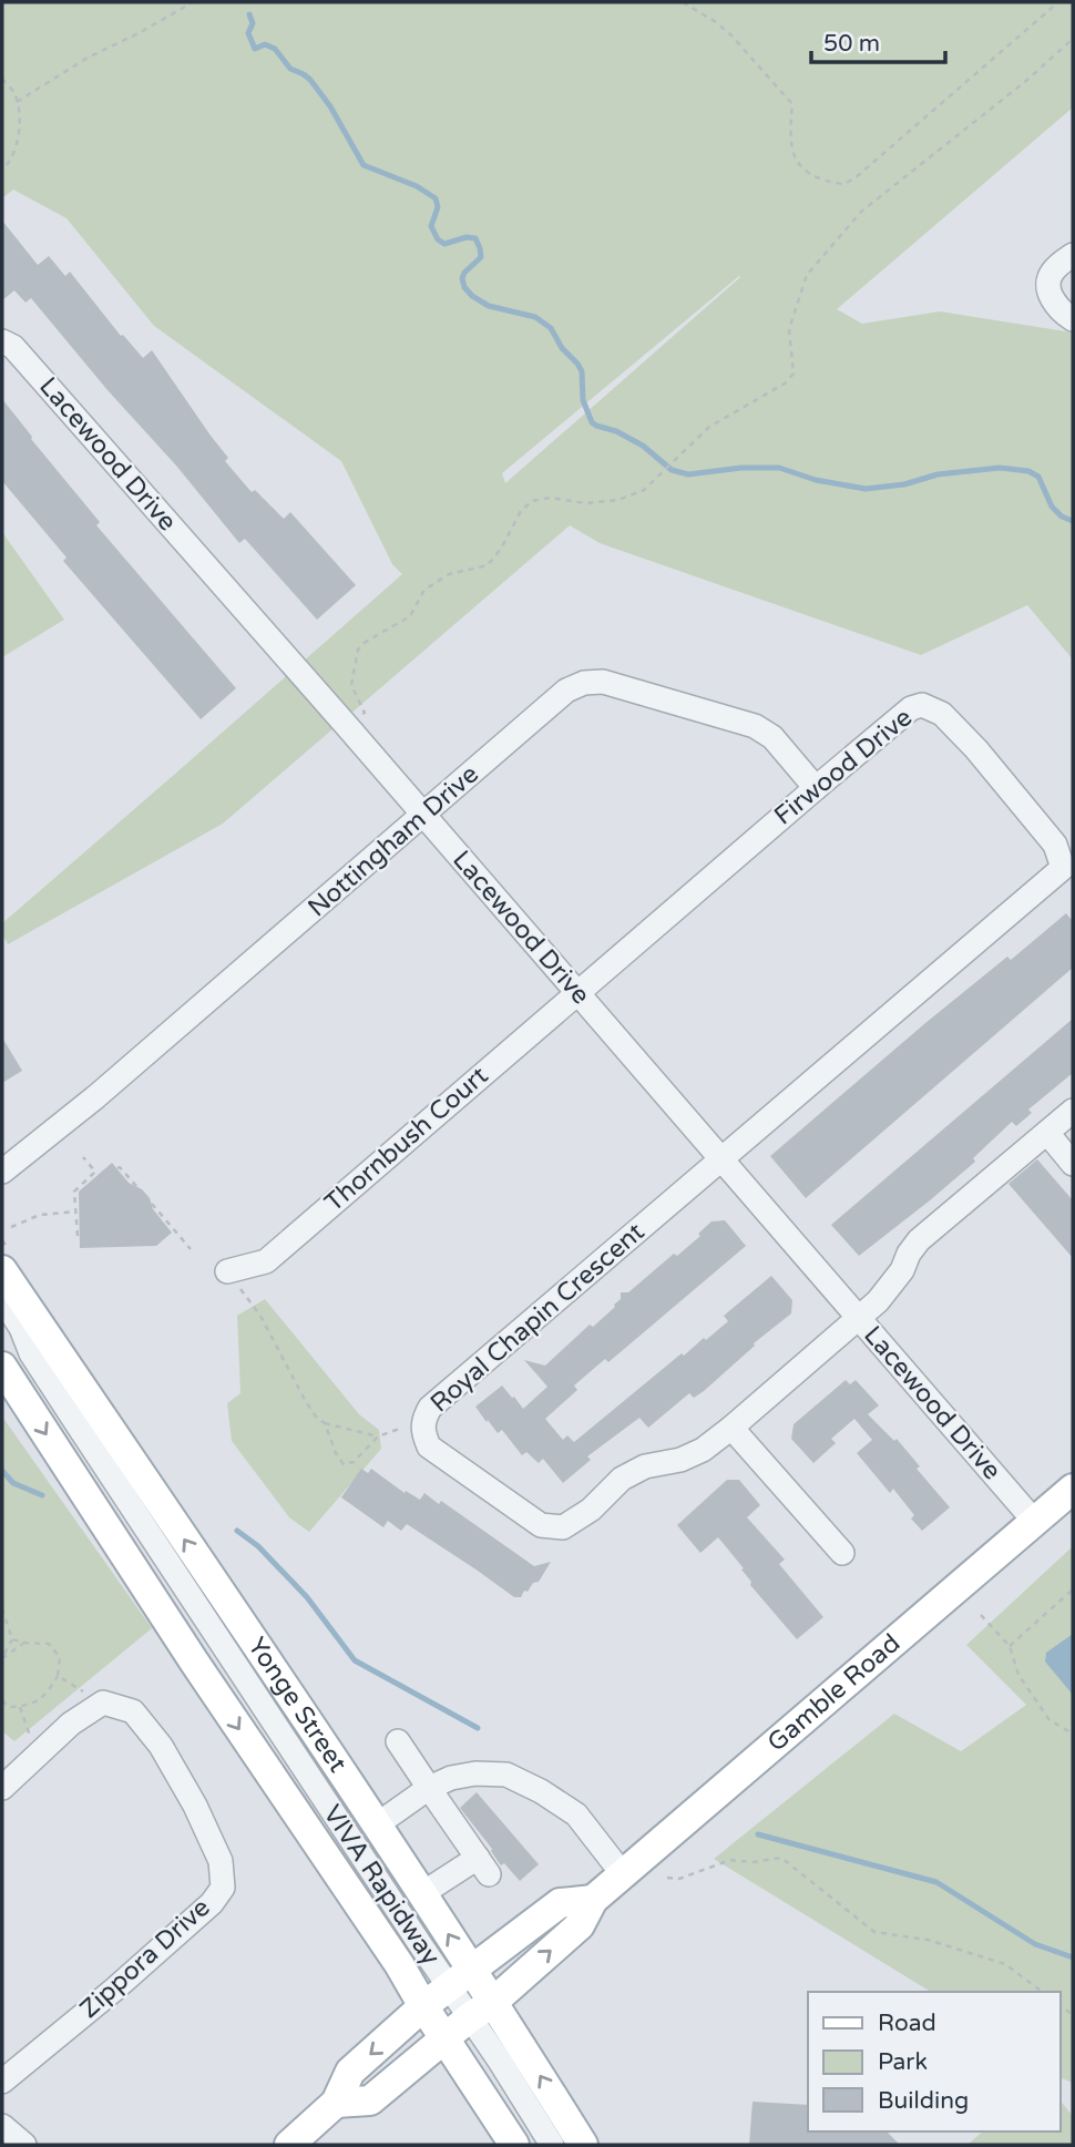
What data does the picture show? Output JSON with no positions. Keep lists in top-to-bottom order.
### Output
{
  "streets": {
    "main road": ["Gamble Road", "Yonge Street"],
    "street": [
      "Lacewood Drive",
      "Firwood Drive",
      "Nottingham Drive",
      "Thornbush Court",
      "Royal Chapin Crescent",
      "VIVA Rapidway",
      "Zippora Drive"
    ]
  },
  "crossings": [
    ["Lacewood Drive", "Firwood Drive"],
    ["Lacewood Drive", "Nottingham Drive"],
    ["Lacewood Drive", "Thornbush Court"],
    ["Lacewood Drive", "Royal Chapin Crescent"],
    ["Lacewood Drive", "Gamble Road"],
    ["Firwood Drive", "Nottingham Drive"],
    ["Firwood Drive", "Thornbush Court"],
    ["Firwood Drive", "Royal Chapin Crescent"],
    ["Gamble Road", "Yonge Street"],
    ["Yonge Street", "VIVA Rapidway"]
  ],
  "legend": ["Road", "Park", "Building"],
  "scale_bar": "50 m"
}
